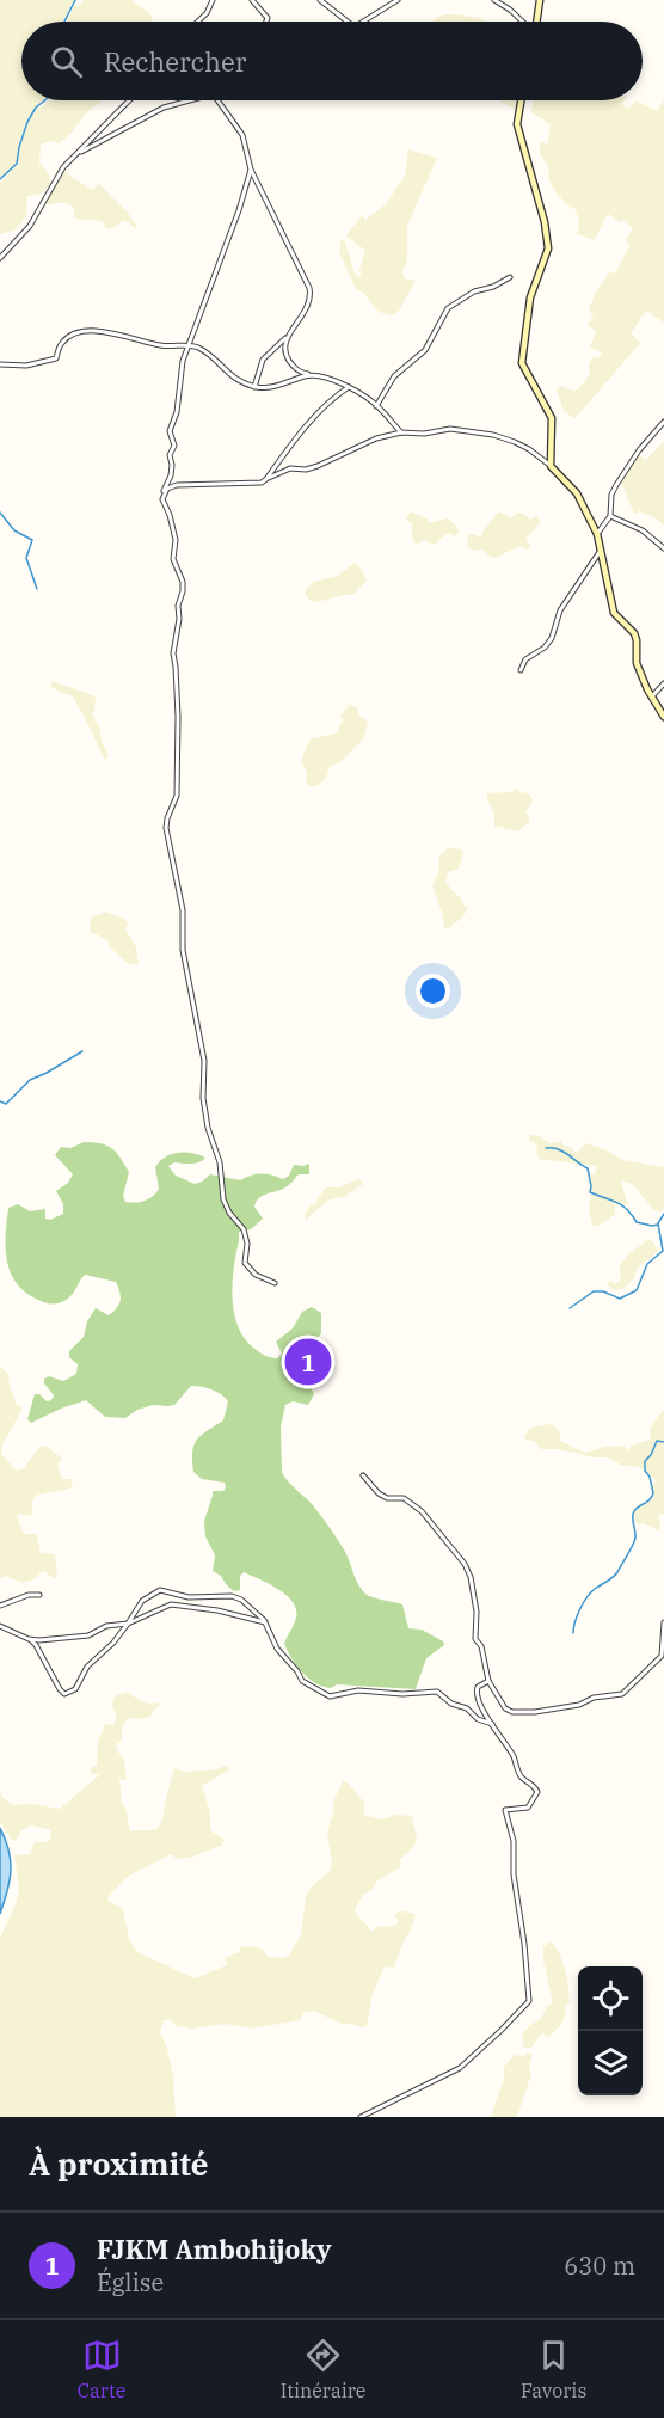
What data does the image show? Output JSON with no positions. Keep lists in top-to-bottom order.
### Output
{
  "page": {
    "search": "Rechercher",
    "pins": "1",
    "heading": "À proximité",
    "list": [
      {
        "mark": "1",
        "name": "FJKM Ambohijoky",
        "note": "Église",
        "value": "630 m"
      }
    ],
    "nav": ["Carte", "Itinéraire", "Favoris"]
  }
}
